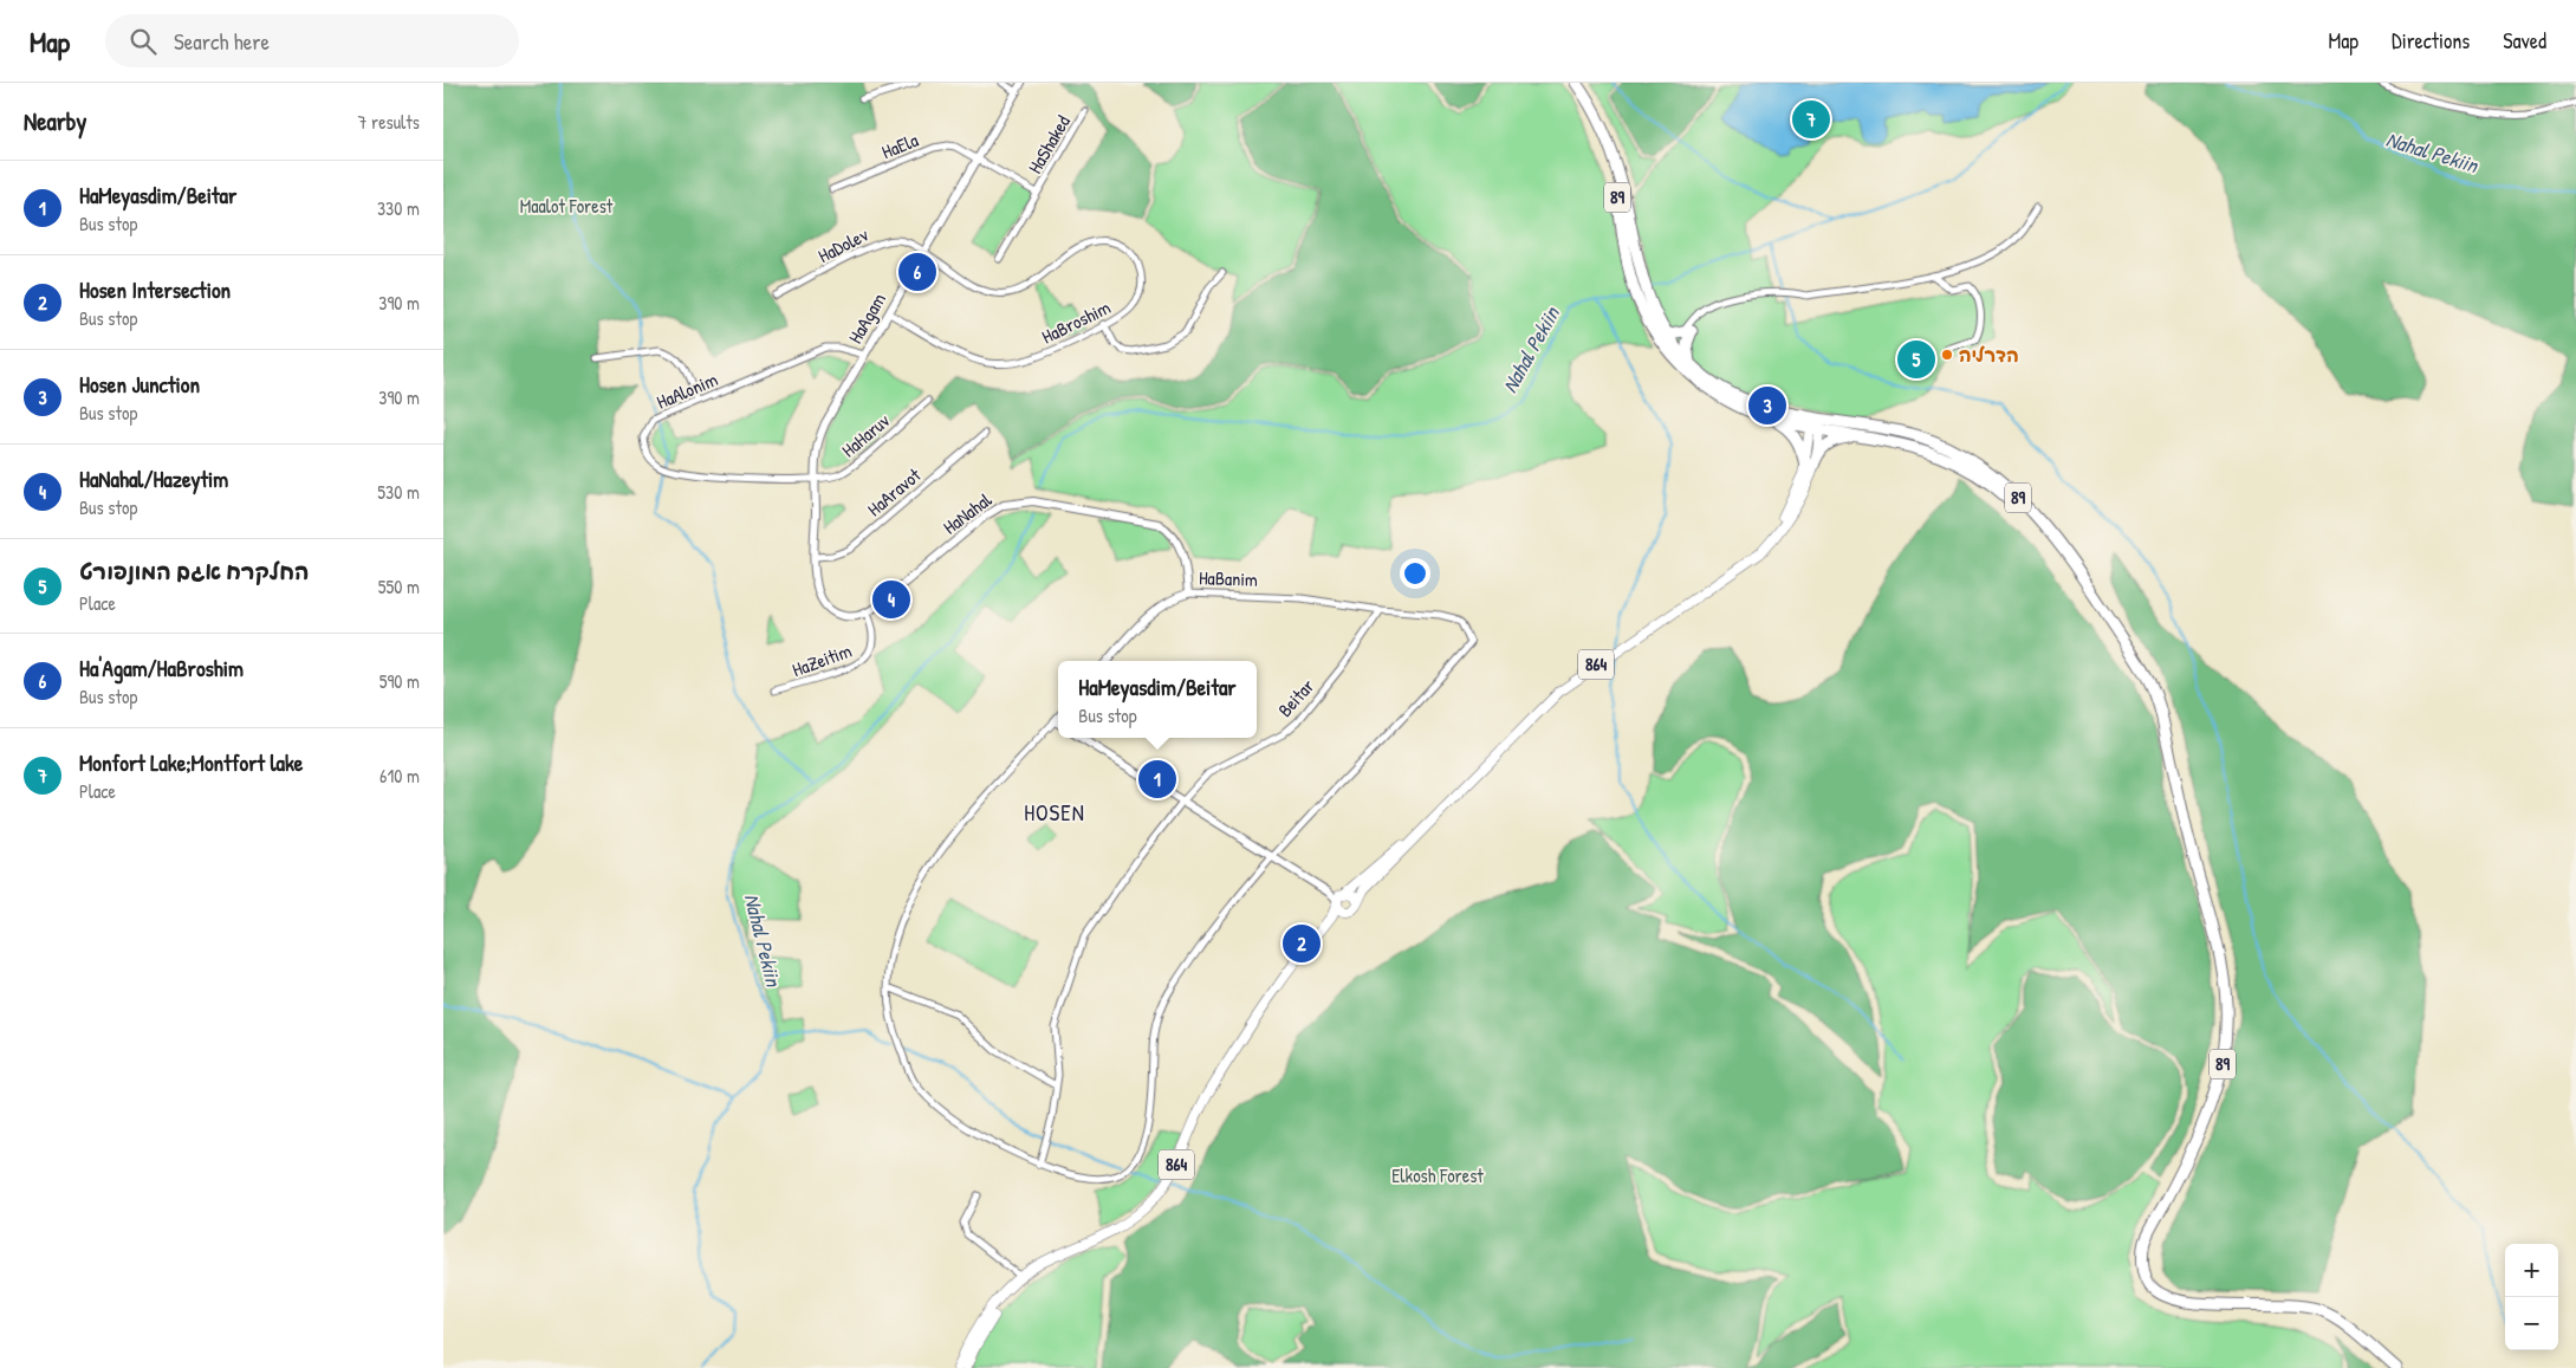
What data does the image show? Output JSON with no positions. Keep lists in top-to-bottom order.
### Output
{
  "streets": {
    "highway": ["89"],
    "main road": ["864"],
    "street": [
      "HaShaked",
      "HaEla",
      "HaDolev",
      "HaAgam",
      "HaBroshim",
      "HaAlonim",
      "HaHaruv",
      "HaAravot",
      "HaNahal",
      "HaBanim",
      "HaZeitim",
      "Beitar"
    ]
  },
  "crossings": [
    ["HaShaked", "HaEla"],
    ["HaShaked", "HaAgam"],
    ["HaEla", "HaAgam"],
    ["89", "864"],
    ["HaDolev", "HaAgam"],
    ["HaDolev", "HaBroshim"],
    ["HaAgam", "HaBroshim"],
    ["HaAgam", "HaAlonim"],
    ["HaAgam", "HaHaruv"],
    ["HaAgam", "HaAravot"],
    ["HaAlonim", "HaHaruv"],
    ["HaNahal", "HaBanim"],
    ["HaNahal", "HaZeitim"],
    ["HaBanim", "Beitar"]
  ],
  "districts": ["HOSEN"],
  "water": ["Nahal Pekiin"],
  "parks": ["Maalot Forest", "Elkosh Forest"],
  "places": ["הדרליה"],
  "page": {
    "header": "Map",
    "search": "Search here",
    "nav": ["Map", "Directions", "Saved"],
    "heading": ["Nearby", "7 results"],
    "pins": [
      "7",
      "6",
      "5",
      "3",
      "4",
      "1",
      "2"
    ],
    "list": [
      {
        "mark": "1",
        "name": "HaMeyasdim/Beitar",
        "note": "Bus stop",
        "value": "330 m"
      },
      {
        "mark": "2",
        "name": "Hosen Intersection",
        "note": "Bus stop",
        "value": "390 m"
      },
      {
        "mark": "3",
        "name": "Hosen Junction",
        "note": "Bus stop",
        "value": "390 m"
      },
      {
        "mark": "4",
        "name": "HaNahal/Hazeytim",
        "note": "Bus stop",
        "value": "530 m"
      },
      {
        "mark": "5",
        "name": "החלקרח אגם המונפורט",
        "note": "Place",
        "value": "550 m"
      },
      {
        "mark": "6",
        "name": "Ha'Agam/HaBroshim",
        "note": "Bus stop",
        "value": "590 m"
      },
      {
        "mark": "7",
        "name": "Monfort Lake;Montfort lake",
        "note": "Place",
        "value": "610 m"
      }
    ],
    "popup": ["HaMeyasdim/Beitar", "Bus stop"],
    "map_buttons": ["+", "−"]
  }
}
